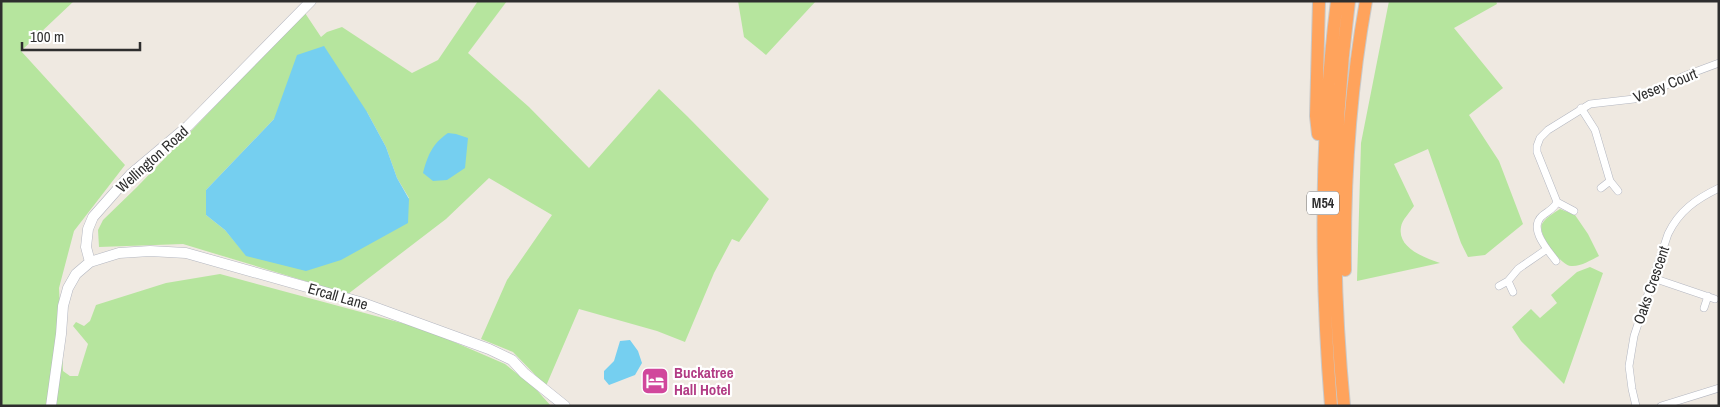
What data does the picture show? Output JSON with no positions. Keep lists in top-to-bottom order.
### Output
{
  "streets": {
    "highway": ["M54"],
    "street": [
      "Vesey Court",
      "Wellington Road",
      "Oaks Crescent",
      "Ercall Lane"
    ]
  },
  "crossings": [
    ["Wellington Road", "Ercall Lane"]
  ],
  "places": {
    "hotel": ["Buckatree Hall Hotel"]
  },
  "scale_bar": "100 m"
}
